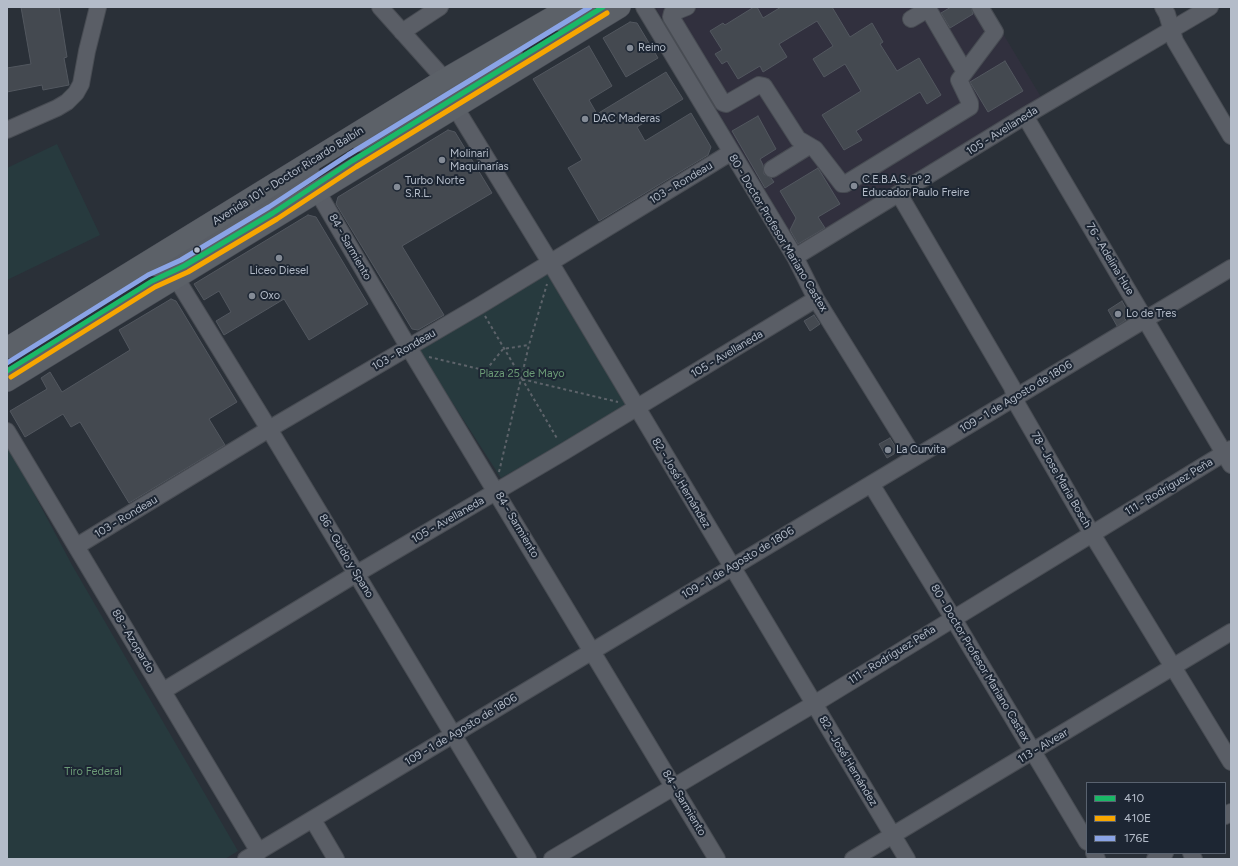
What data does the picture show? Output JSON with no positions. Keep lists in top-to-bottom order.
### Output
{
  "streets": {
    "main road": ["Avenida 101 - Doctor Ricardo Balbín"],
    "street": [
      "105 - Avellaneda",
      "103 - Rondeau",
      "80 - Doctor Profesor Mariano Castex",
      "84 - Sarmiento",
      "76 - Adelina Hue",
      "109 - 1 de Agosto de 1806",
      "78 - Jose Maria Bosch",
      "82 - José Hernández",
      "111 - Rodríguez Peña",
      "86 - Guido y Spano",
      "88 - Azopardo",
      "113 - Alvear"
    ]
  },
  "crossings": [
    ["105 - Avellaneda", "80 - Doctor Profesor Mariano Castex"],
    ["105 - Avellaneda", "84 - Sarmiento"],
    ["105 - Avellaneda", "76 - Adelina Hue"],
    ["105 - Avellaneda", "78 - Jose Maria Bosch"],
    ["105 - Avellaneda", "82 - José Hernández"],
    ["105 - Avellaneda", "86 - Guido y Spano"],
    ["105 - Avellaneda", "88 - Azopardo"],
    ["Avenida 101 - Doctor Ricardo Balbín", "84 - Sarmiento"],
    ["Avenida 101 - Doctor Ricardo Balbín", "82 - José Hernández"],
    ["Avenida 101 - Doctor Ricardo Balbín", "86 - Guido y Spano"],
    ["103 - Rondeau", "80 - Doctor Profesor Mariano Castex"],
    ["103 - Rondeau", "84 - Sarmiento"],
    ["103 - Rondeau", "82 - José Hernández"],
    ["103 - Rondeau", "86 - Guido y Spano"],
    ["103 - Rondeau", "88 - Azopardo"],
    ["80 - Doctor Profesor Mariano Castex", "109 - 1 de Agosto de 1806"],
    ["80 - Doctor Profesor Mariano Castex", "111 - Rodríguez Peña"],
    ["80 - Doctor Profesor Mariano Castex", "113 - Alvear"],
    ["84 - Sarmiento", "109 - 1 de Agosto de 1806"],
    ["84 - Sarmiento", "111 - Rodríguez Peña"],
    ["76 - Adelina Hue", "109 - 1 de Agosto de 1806"],
    ["76 - Adelina Hue", "111 - Rodríguez Peña"],
    ["109 - 1 de Agosto de 1806", "78 - Jose Maria Bosch"],
    ["109 - 1 de Agosto de 1806", "82 - José Hernández"],
    ["109 - 1 de Agosto de 1806", "86 - Guido y Spano"],
    ["109 - 1 de Agosto de 1806", "88 - Azopardo"],
    ["78 - Jose Maria Bosch", "111 - Rodríguez Peña"],
    ["78 - Jose Maria Bosch", "113 - Alvear"],
    ["82 - José Hernández", "111 - Rodríguez Peña"],
    ["82 - José Hernández", "113 - Alvear"]
  ],
  "parks": ["Plaza 25 de Mayo", "Tiro Federal"],
  "places": [
    "Reino",
    "DAC Maderas",
    "Molinari Maquinarías",
    "C.E.B.A.S. nº 2 Educador Paulo Freire",
    "Turbo Norte S.R.L.",
    "Liceo Diesel",
    "Oxo",
    "Lo de Tres",
    "La Curvita"
  ],
  "lines": ["transit line 410", "transit line 176E", "transit line 410E"],
  "legend": ["410", "410E", "176E"]
}
